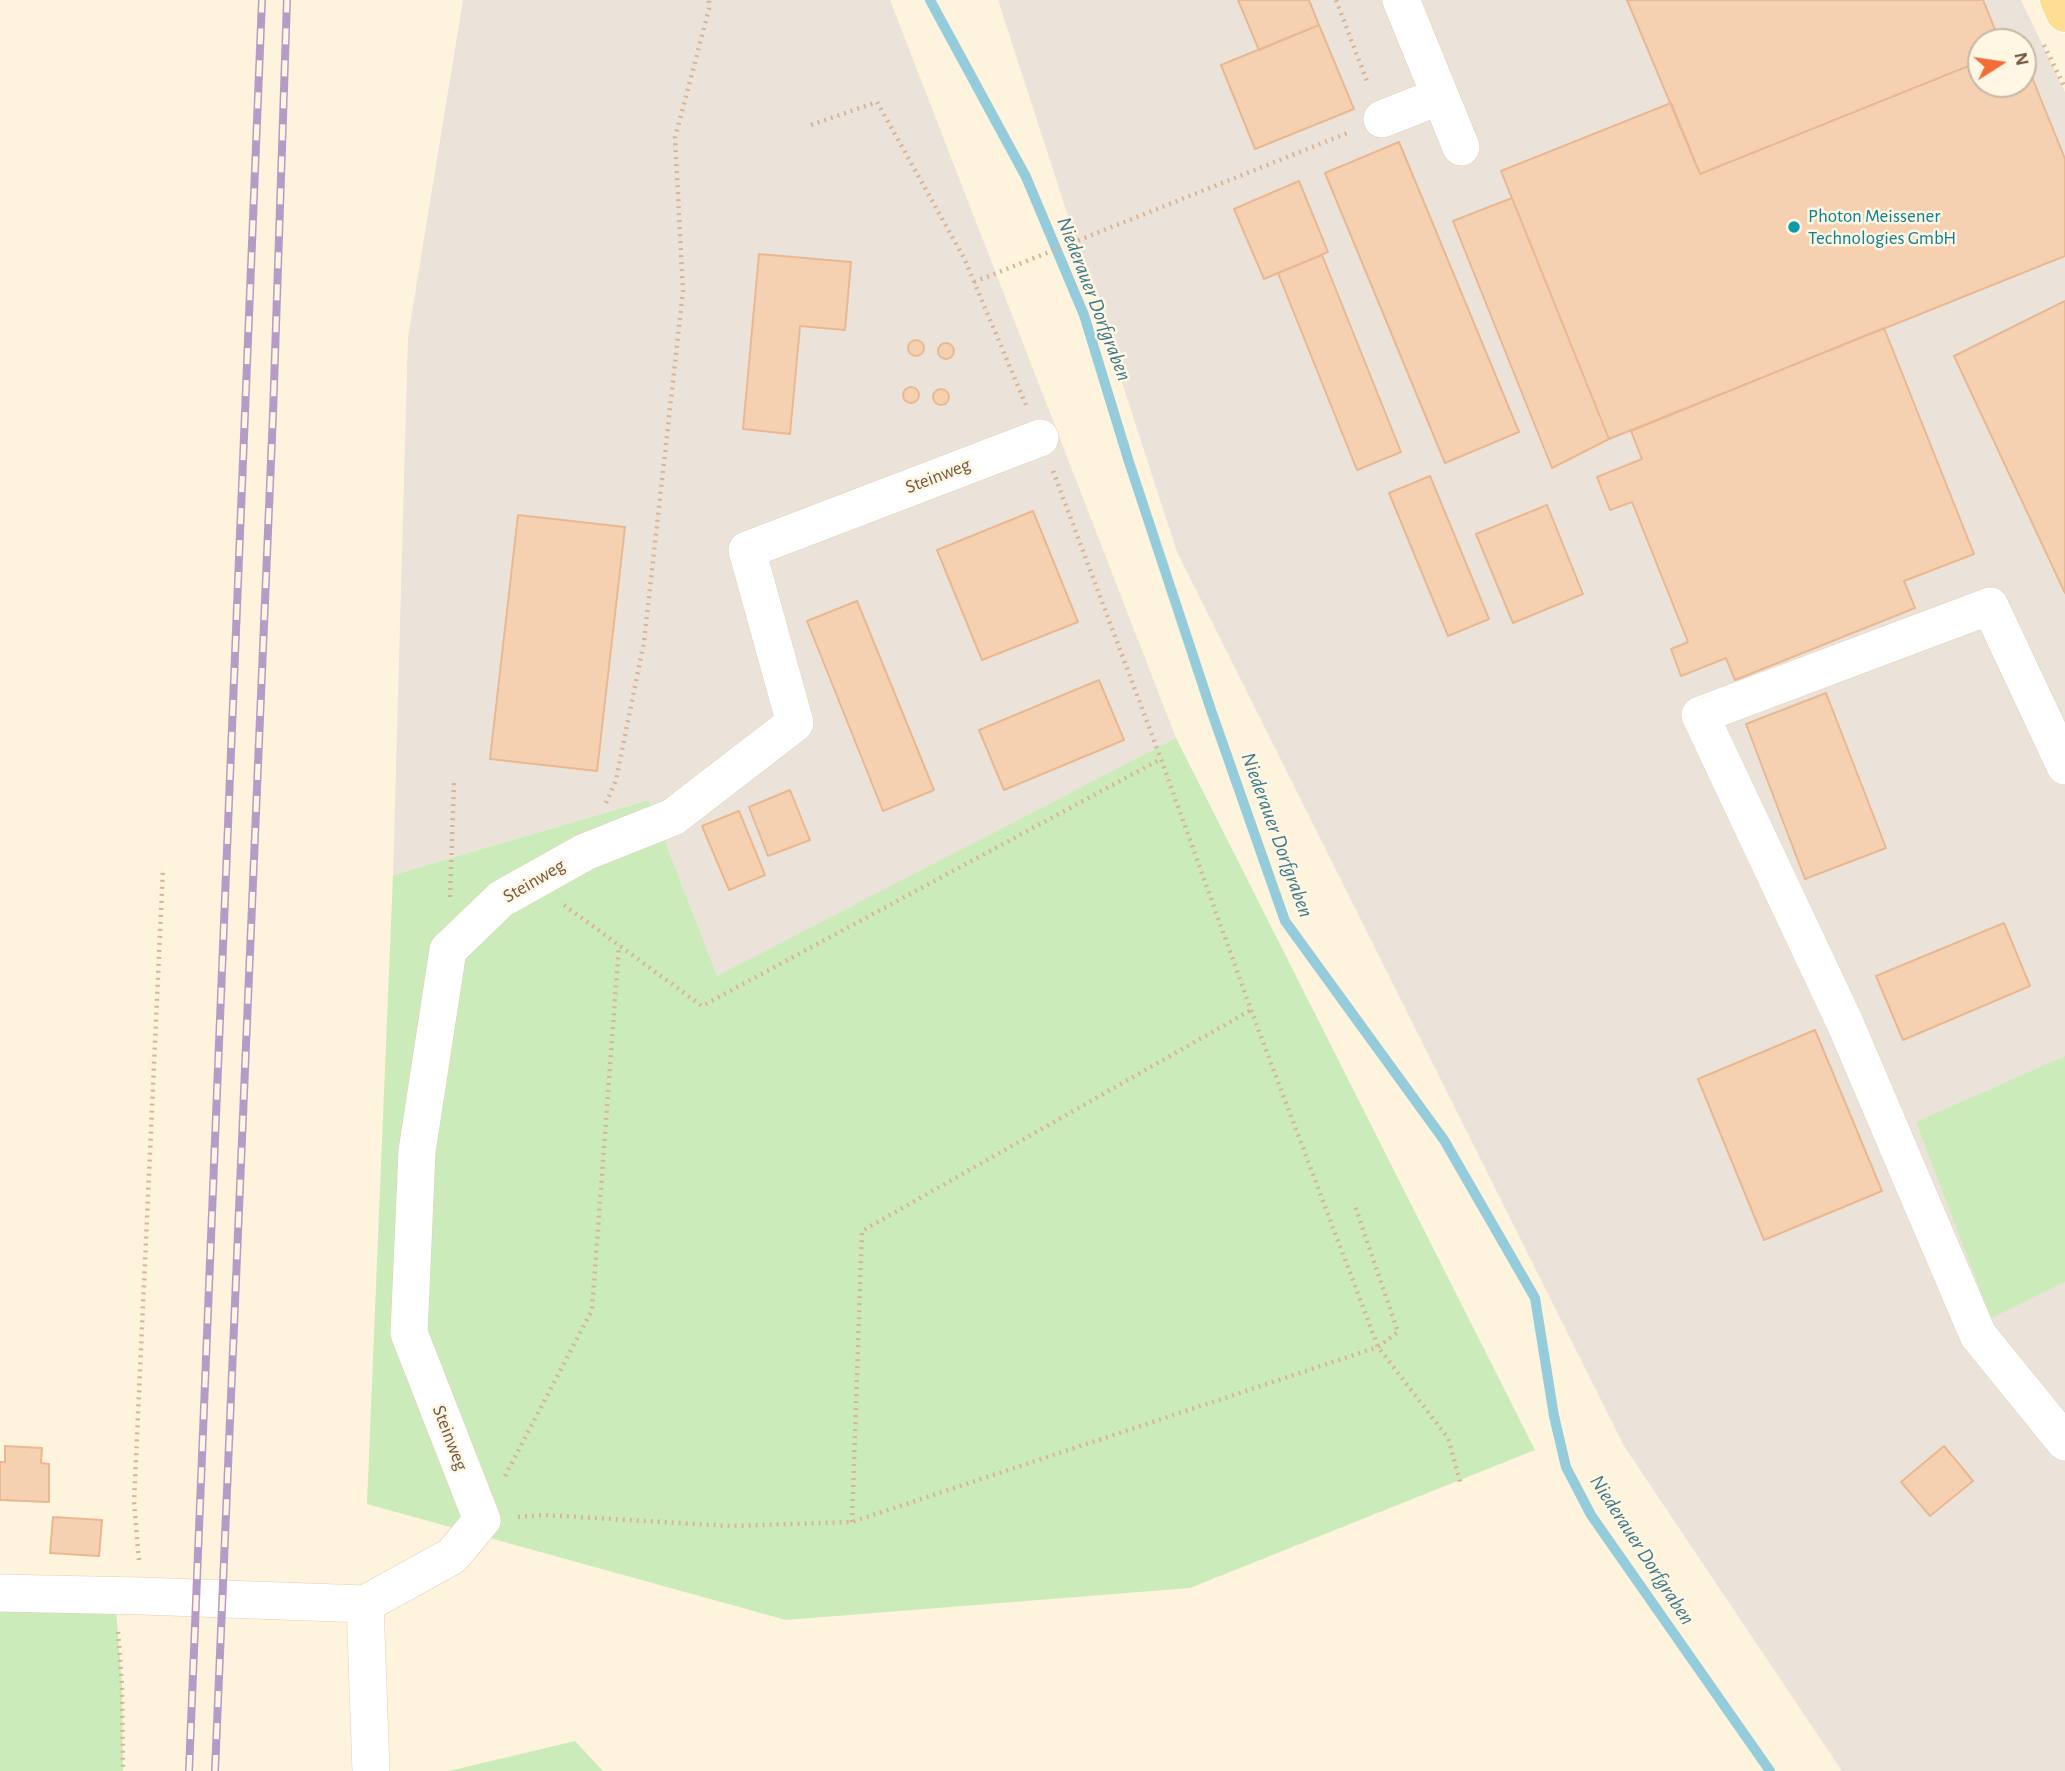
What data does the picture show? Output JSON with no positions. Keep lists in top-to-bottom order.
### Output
{
  "streets": {
    "street": ["Steinweg"]
  },
  "water": ["Niederauer Dorfgraben"],
  "places": ["Photon Meissener Technologies GmbH"],
  "north": "right"
}
